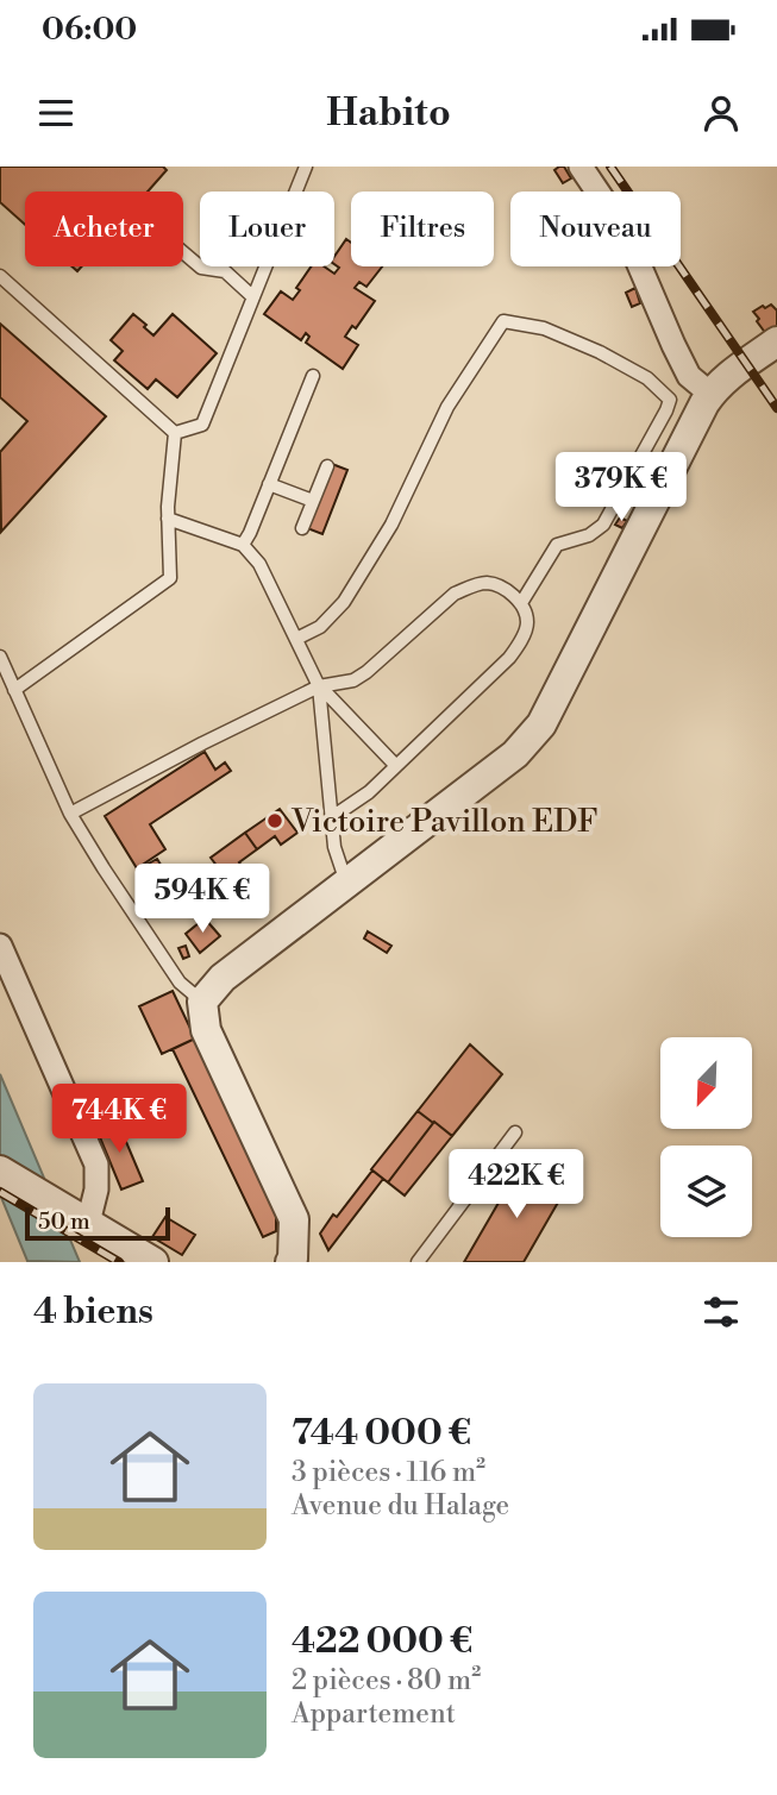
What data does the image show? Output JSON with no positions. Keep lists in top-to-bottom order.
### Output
{
  "places": ["Victoire Pavillon EDF"],
  "scale_bar": "50 m",
  "north": "bottom left",
  "page": {
    "status": "06:00",
    "header": "Habito",
    "chip": [
      "Acheter",
      "Louer",
      "Filtres",
      "Nouveau"
    ],
    "price": [
      "379K €",
      "594K €",
      "744K €",
      "422K €"
    ],
    "scale": "50 m",
    "heading": "4 biens",
    "list": [
      {
        "name": "744 000 €",
        "note": "3 pièces · 116 m² · Avenue du Halage"
      },
      {
        "name": "422 000 €",
        "note": "2 pièces · 80 m² · Appartement"
      }
    ]
  }
}
